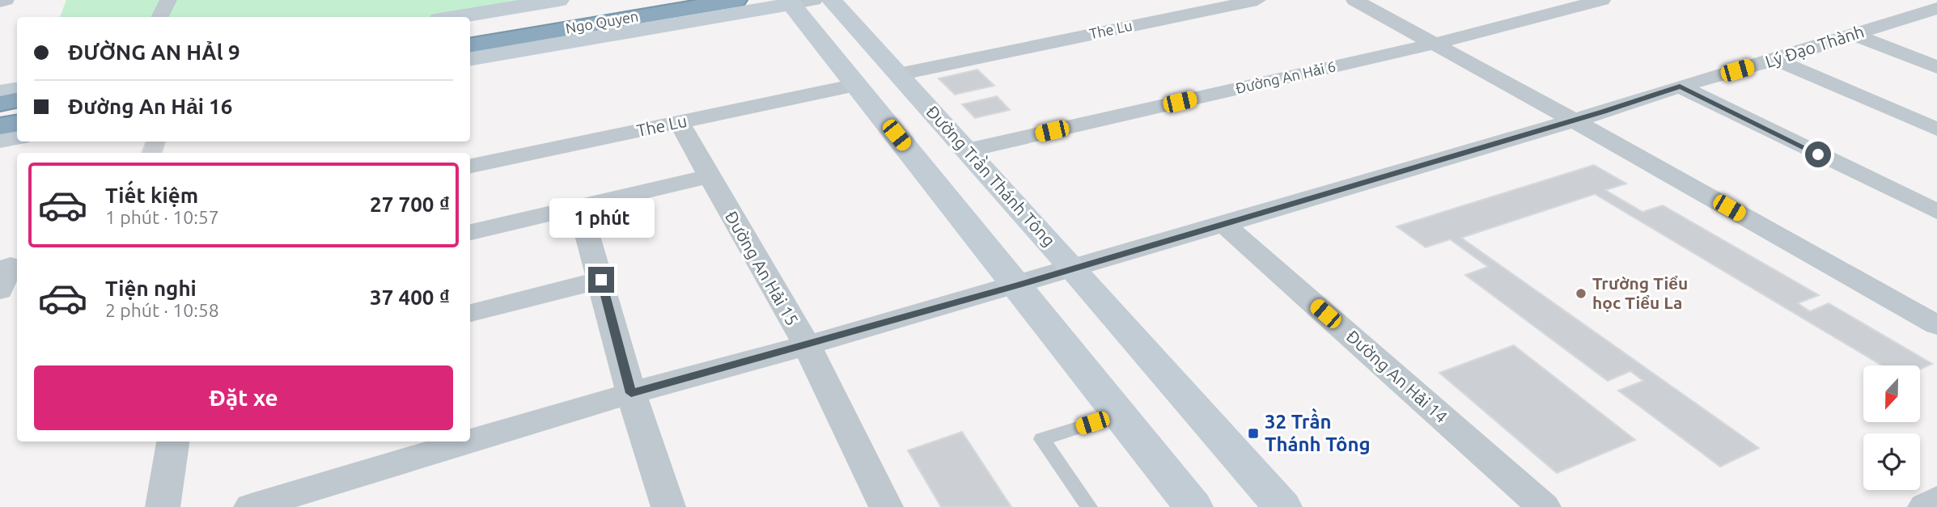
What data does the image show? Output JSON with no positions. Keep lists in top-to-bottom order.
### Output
{
  "streets": {
    "highway": ["Ngo Quyen"],
    "main road": ["Đường Trần Thánh Tông"],
    "street": [
      "The Lu",
      "Lý Đạo Thành",
      "Đường An Hải 6",
      "Đường An Hải 15",
      "Đường An Hải 14"
    ]
  },
  "crossings": [
    ["The Lu", "Đường Trần Thánh Tông"],
    ["The Lu", "Đường An Hải 15"],
    ["Lý Đạo Thành", "Đường Trần Thánh Tông"],
    ["Lý Đạo Thành", "Đường An Hải 15"],
    ["Lý Đạo Thành", "Đường An Hải 14"],
    ["Đường An Hải 6", "Đường Trần Thánh Tông"]
  ],
  "places": {
    "other": ["Trường Tiểu học Tiểu La"],
    "transit": ["32 Trần Thánh Tông"]
  },
  "north": "bottom",
  "page": {
    "banner": ["ĐƯỜNG AN HẢl 9", "Đường An Hải 16"],
    "list": [
      {
        "name": "Tiết kiệm",
        "note": "1 phút · 10:57",
        "value": "27 700 ₫"
      },
      {
        "name": "Tiện nghi",
        "note": "2 phút · 10:58",
        "value": "37 400 ₫"
      }
    ],
    "bubble": "1 phút",
    "buttons": "Đặt xe"
  }
}
